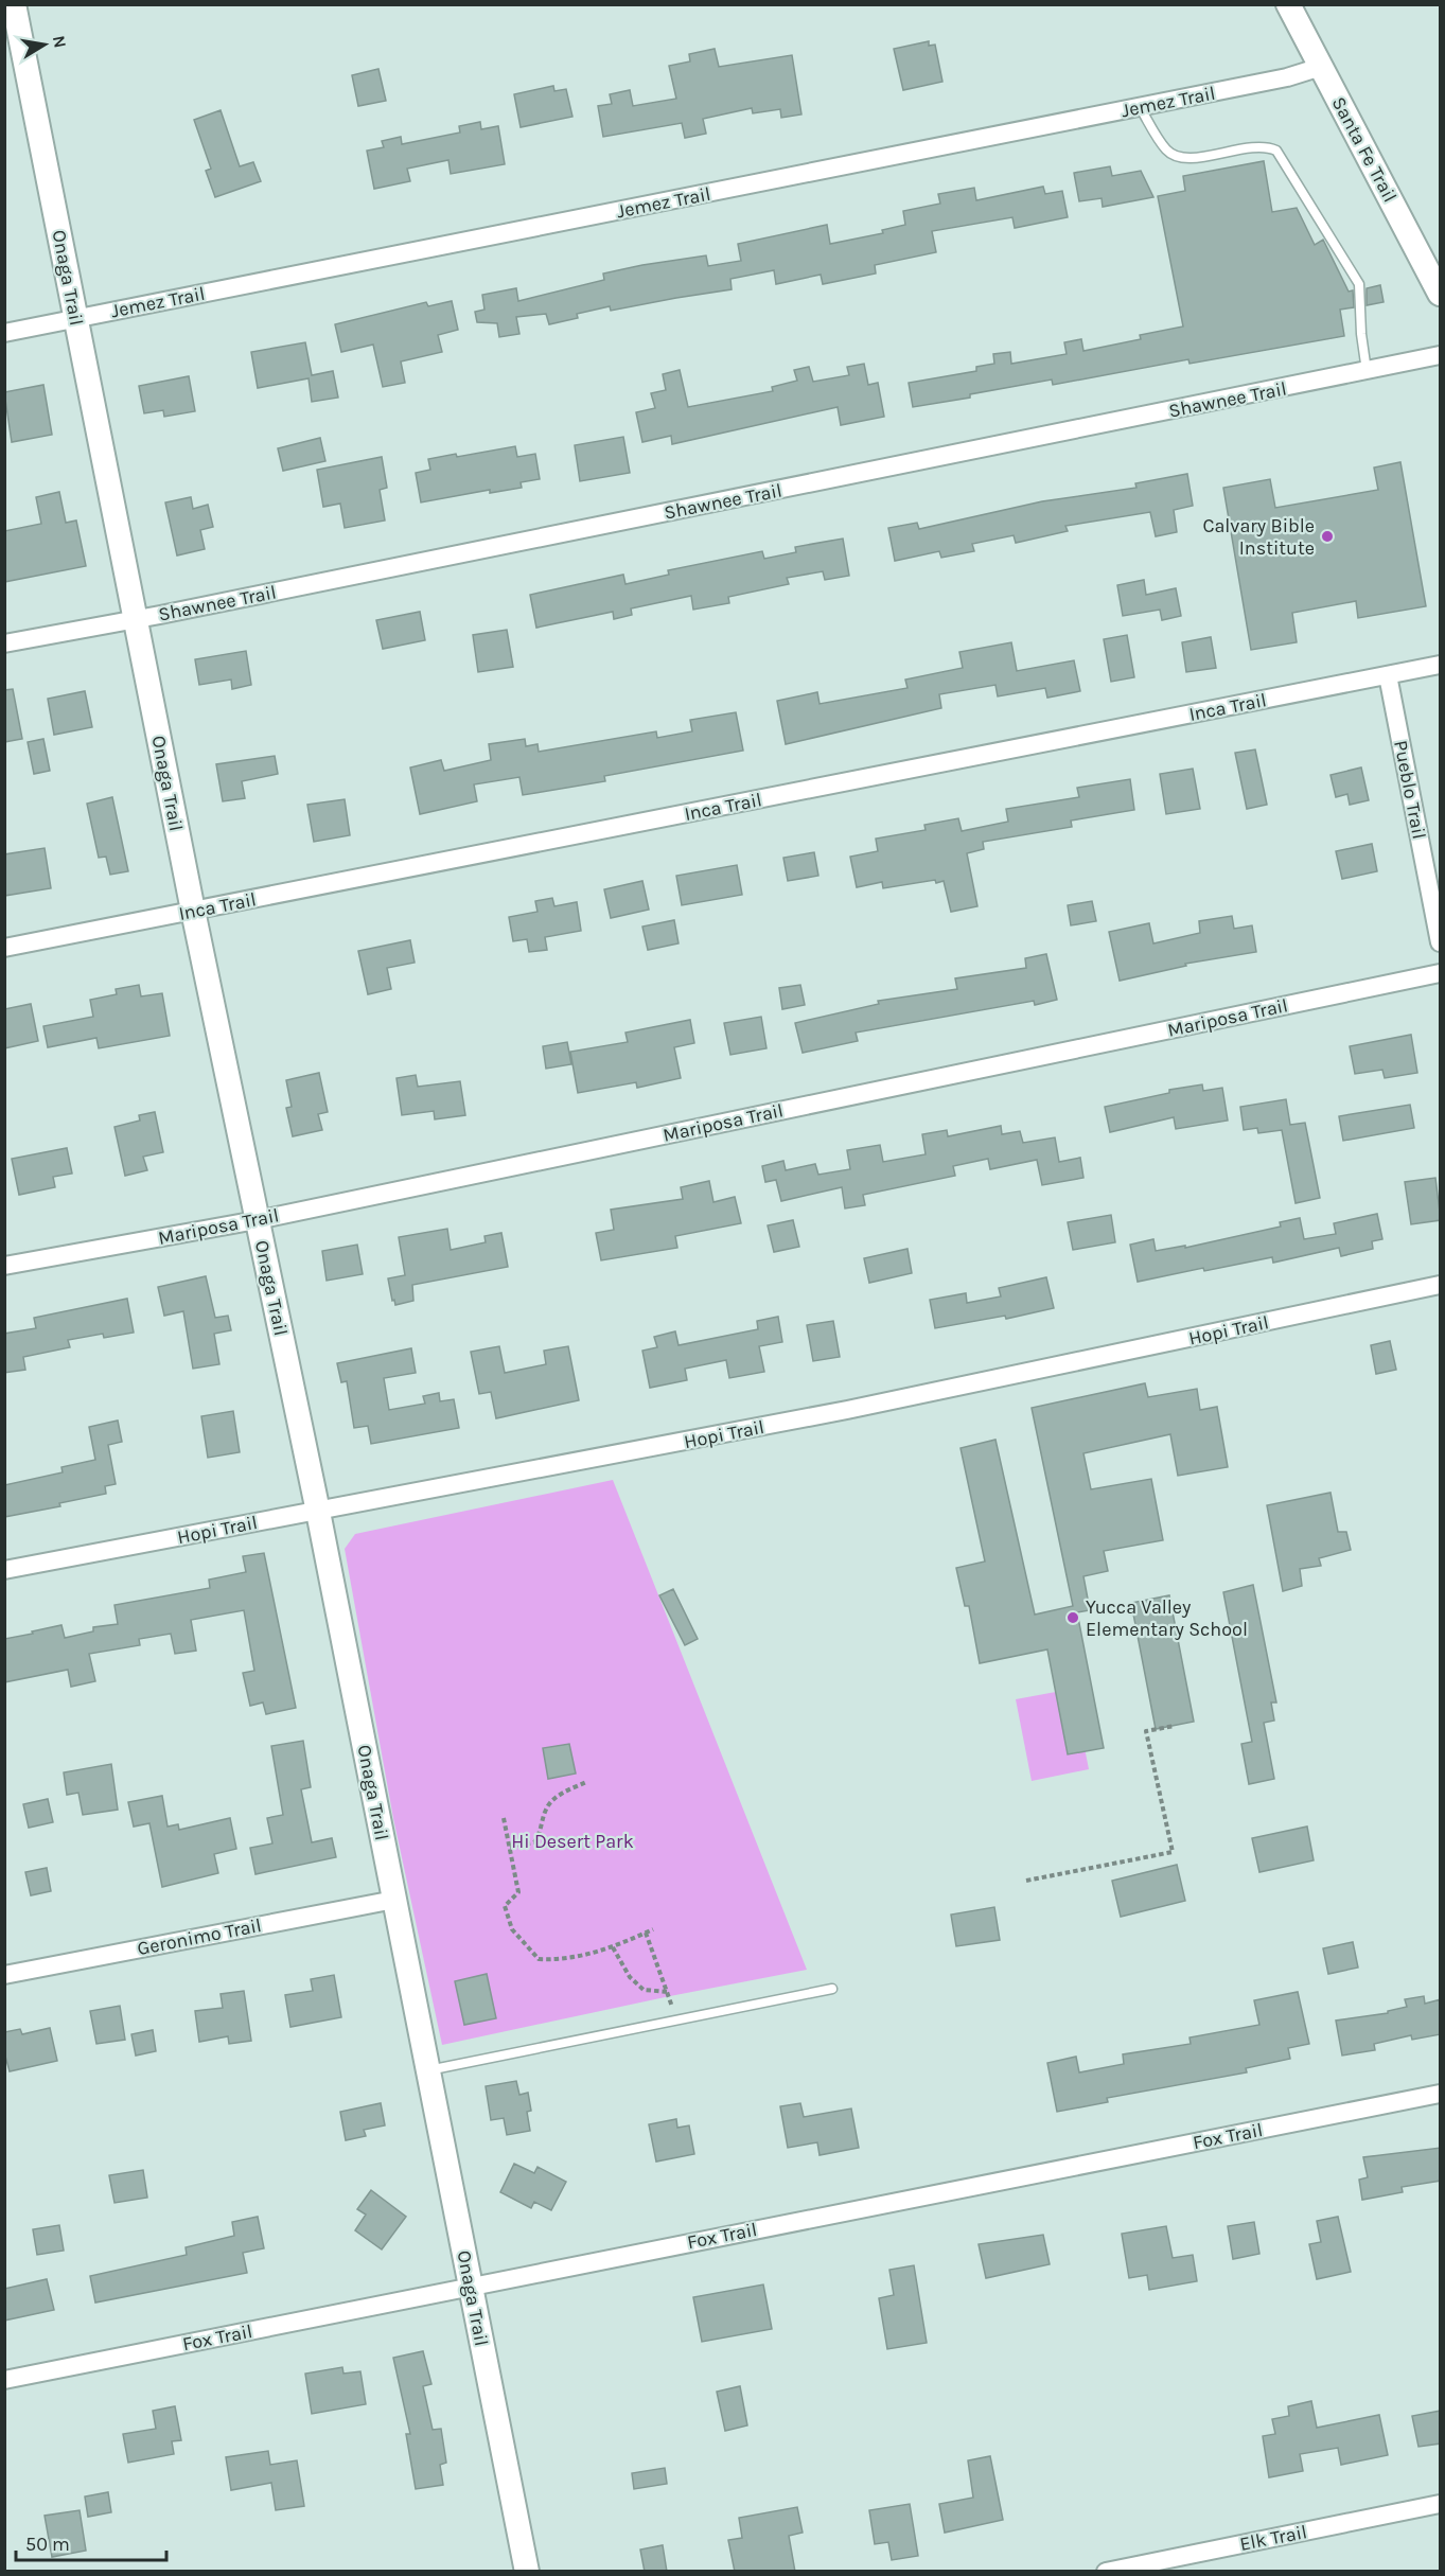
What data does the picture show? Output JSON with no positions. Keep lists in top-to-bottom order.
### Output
{
  "streets": {
    "street": [
      "Jemez Trail",
      "Santa Fe Trail",
      "Onaga Trail",
      "Shawnee Trail",
      "Inca Trail",
      "Pueblo Trail",
      "Mariposa Trail",
      "Hopi Trail",
      "Geronimo Trail",
      "Fox Trail",
      "Elk Trail"
    ]
  },
  "crossings": [
    ["Jemez Trail", "Santa Fe Trail"],
    ["Jemez Trail", "Onaga Trail"],
    ["Onaga Trail", "Shawnee Trail"],
    ["Onaga Trail", "Inca Trail"],
    ["Onaga Trail", "Mariposa Trail"],
    ["Onaga Trail", "Hopi Trail"],
    ["Onaga Trail", "Geronimo Trail"],
    ["Onaga Trail", "Fox Trail"],
    ["Inca Trail", "Pueblo Trail"]
  ],
  "parks": ["Hi Desert Park"],
  "places": ["Calvary Bible Institute", "Yucca Valley Elementary School"],
  "scale_bar": "50 m",
  "north": "right"
}
